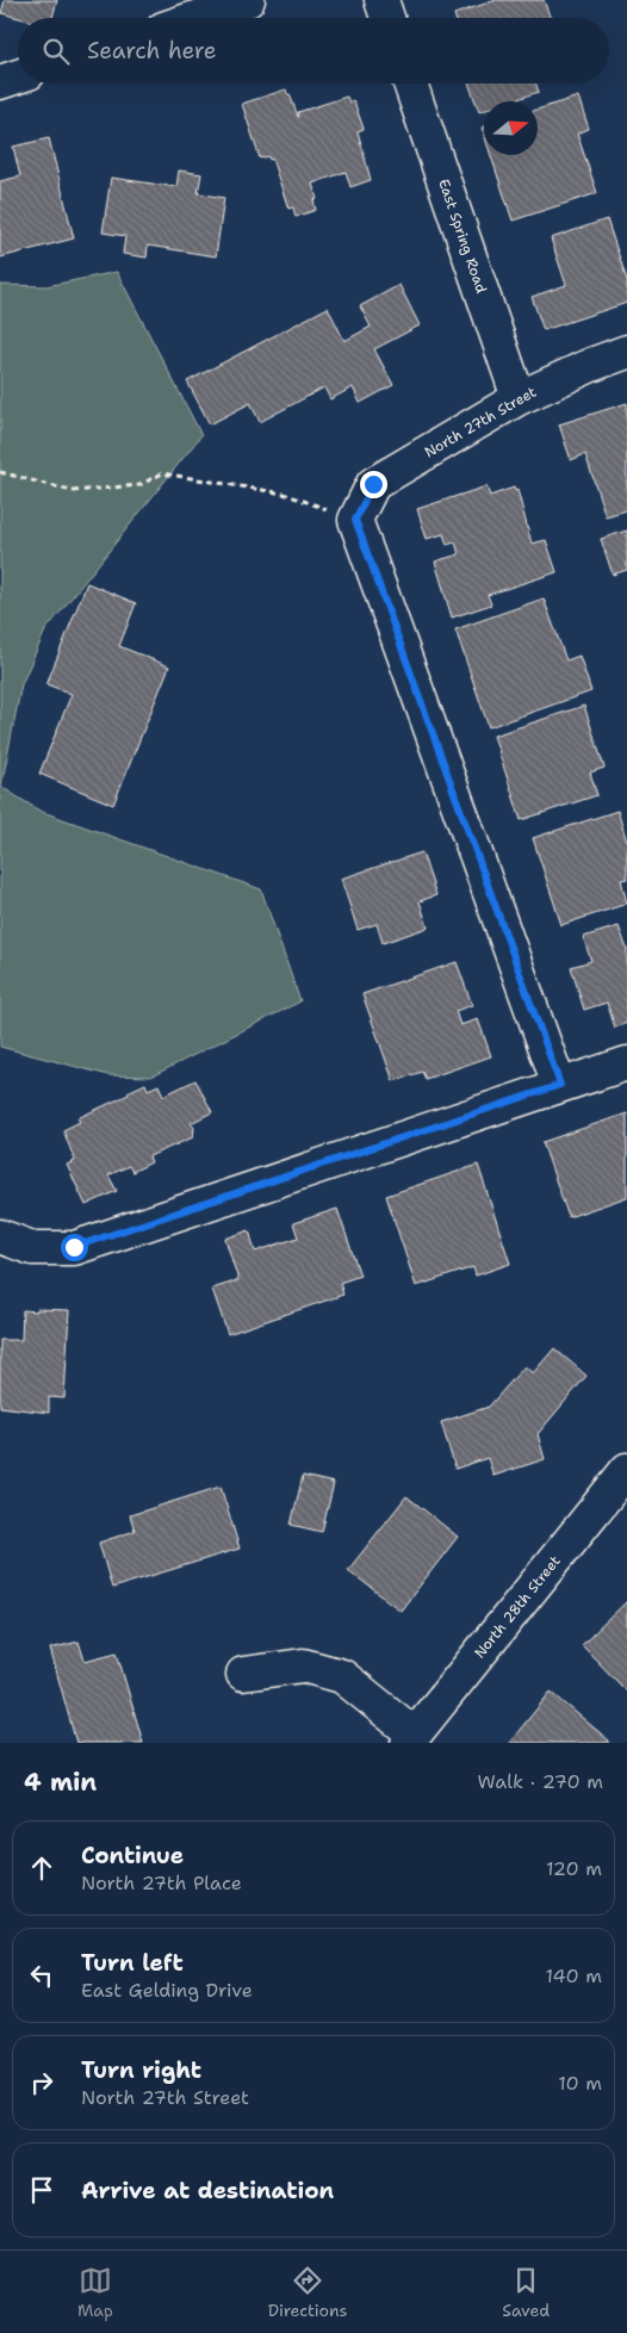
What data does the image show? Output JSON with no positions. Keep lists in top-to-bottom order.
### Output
{
  "streets": {
    "street": ["East Spring Road", "North 27th Street", "North 28th Street"]
  },
  "crossings": [
    ["East Spring Road", "North 27th Street"]
  ],
  "north": "right",
  "page": {
    "search": "Search here",
    "heading": ["4 min", "Walk · 270 m"],
    "list": [
      ["Continue", "North 27th Place", "120 m"],
      ["Turn left", "East Gelding Drive", "140 m"],
      ["Turn right", "North 27th Street", "10 m"],
      "Arrive at destination"
    ],
    "nav": ["Map", "Directions", "Saved"]
  }
}
